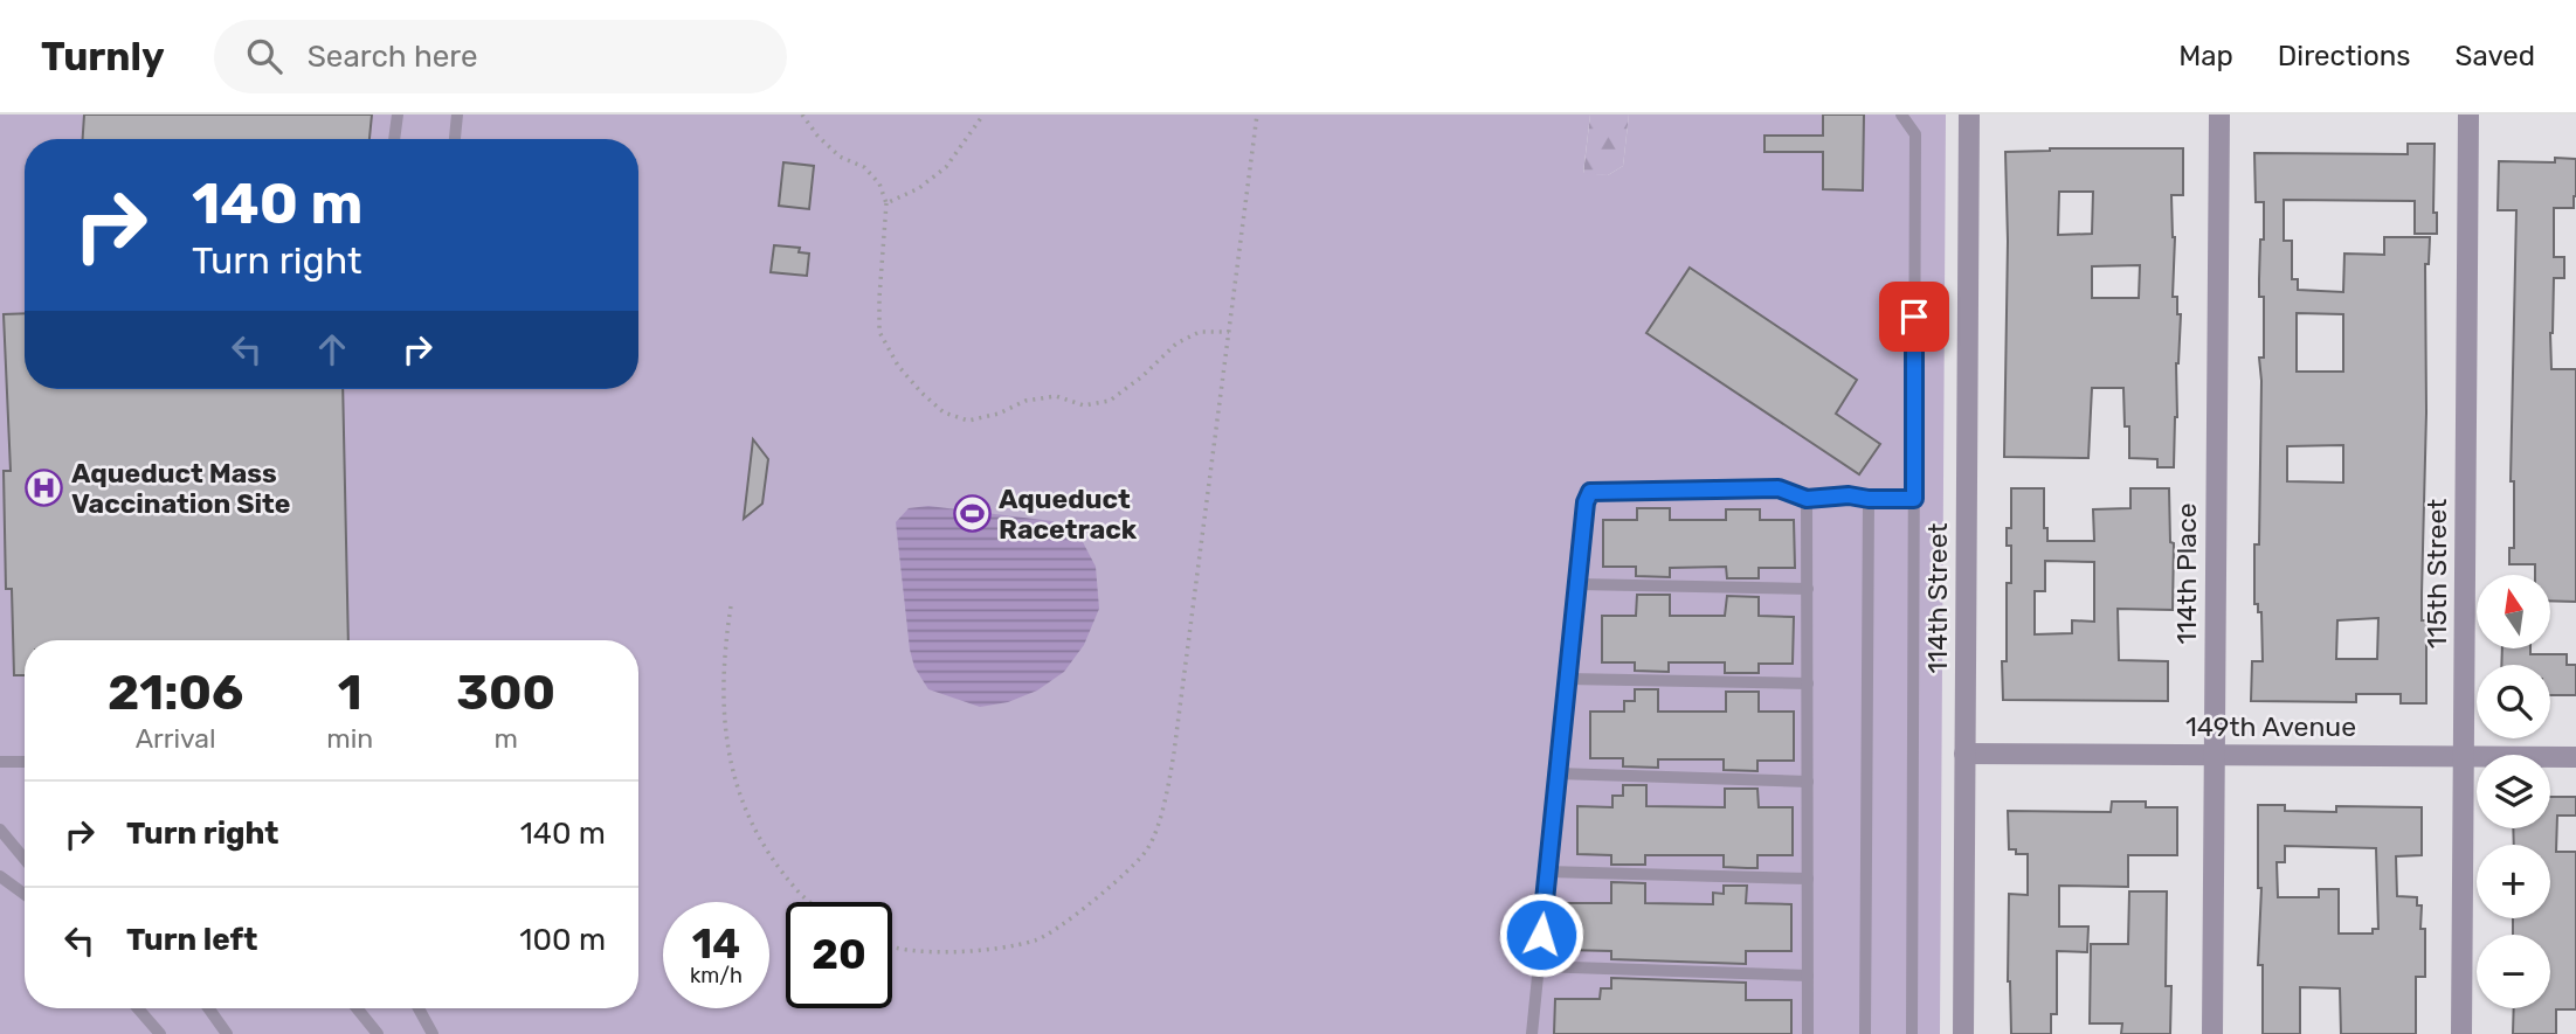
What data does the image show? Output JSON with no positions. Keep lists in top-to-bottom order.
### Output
{
  "streets": {
    "street": [
      "114th Place",
      "115th Street",
      "114th Street",
      "149th Avenue"
    ]
  },
  "crossings": [
    ["114th Place", "149th Avenue"],
    ["115th Street", "149th Avenue"],
    ["114th Street", "149th Avenue"]
  ],
  "places": {
    "hospital": ["Aqueduct Mass Vaccination Site"],
    "sports": ["Aqueduct Racetrack"]
  },
  "north": "top",
  "page": {
    "header": "Turnly",
    "search": "Search here",
    "nav": ["Map", "Directions", "Saved"],
    "turn": ["140 m", "Turn right"],
    "map_buttons": ["+", "−"],
    "eta": [
      "21:06",
      "Arrival",
      "1",
      "min",
      "300",
      "m"
    ],
    "list": [
      {
        "name": "Turn right",
        "value": "140 m"
      },
      {
        "name": "Turn left",
        "value": "100 m"
      }
    ],
    "speed": "14 km/h",
    "limit": "20"
  }
}
